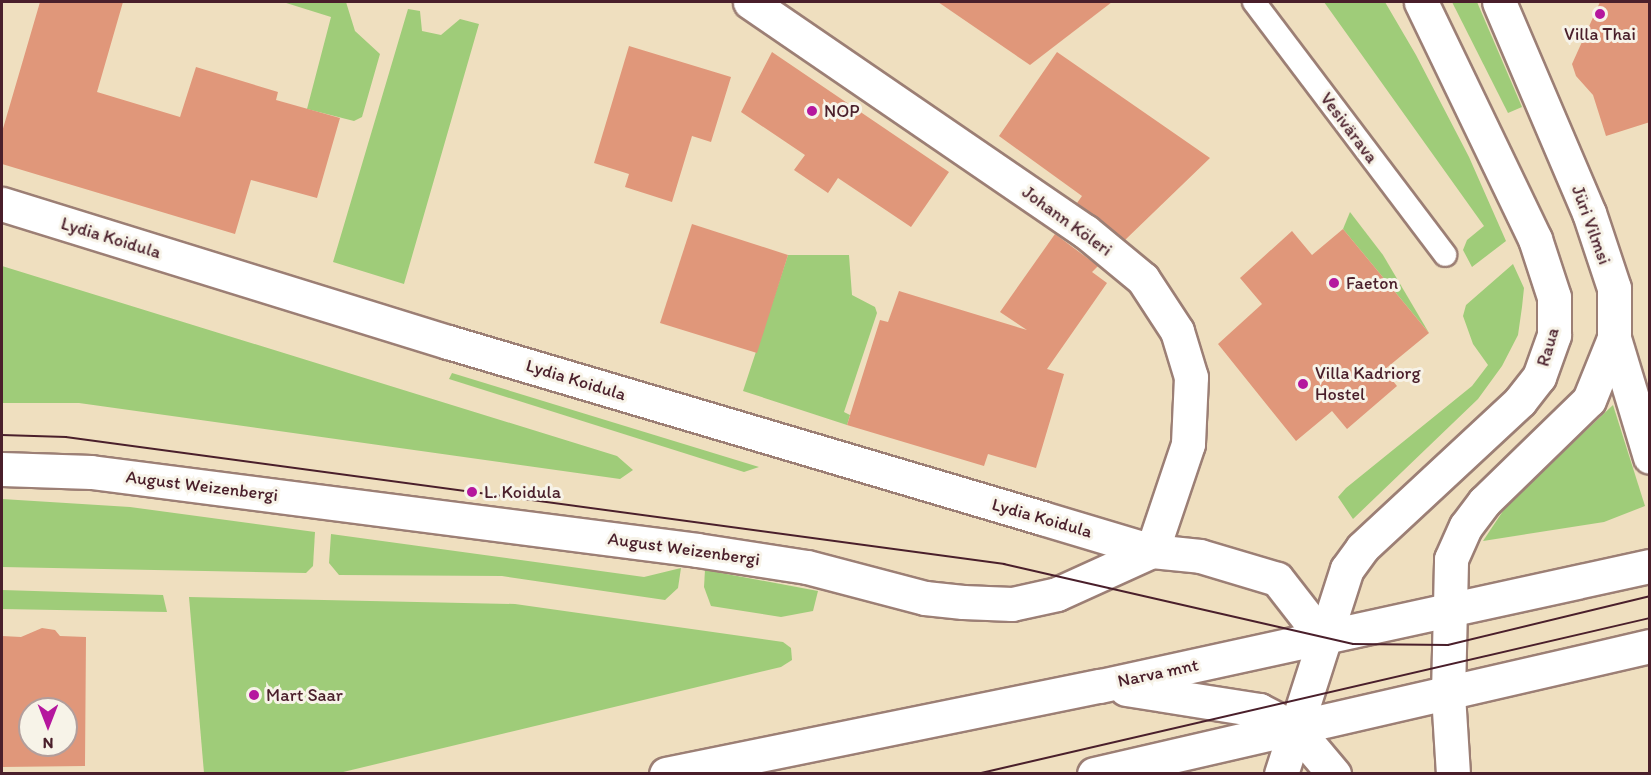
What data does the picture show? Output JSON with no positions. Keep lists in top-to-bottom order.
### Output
{
  "streets": {
    "street": [
      "Johann Köleri",
      "Jüri Vilmsi",
      "Lydia Koidula",
      "Raua",
      "August Weizenbergi",
      "Narva mnt"
    ],
    "lane": ["Vesivärava"]
  },
  "crossings": [
    ["Johann Köleri", "Lydia Koidula"],
    ["Johann Köleri", "August Weizenbergi"],
    ["Lydia Koidula", "August Weizenbergi"],
    ["Raua", "Narva mnt"]
  ],
  "places": [
    "Villa Thai",
    "NOP",
    "Faeton",
    "Villa Kadriorg Hostel",
    "L. Koidula",
    "Mart Saar"
  ],
  "north": "bottom"
}
